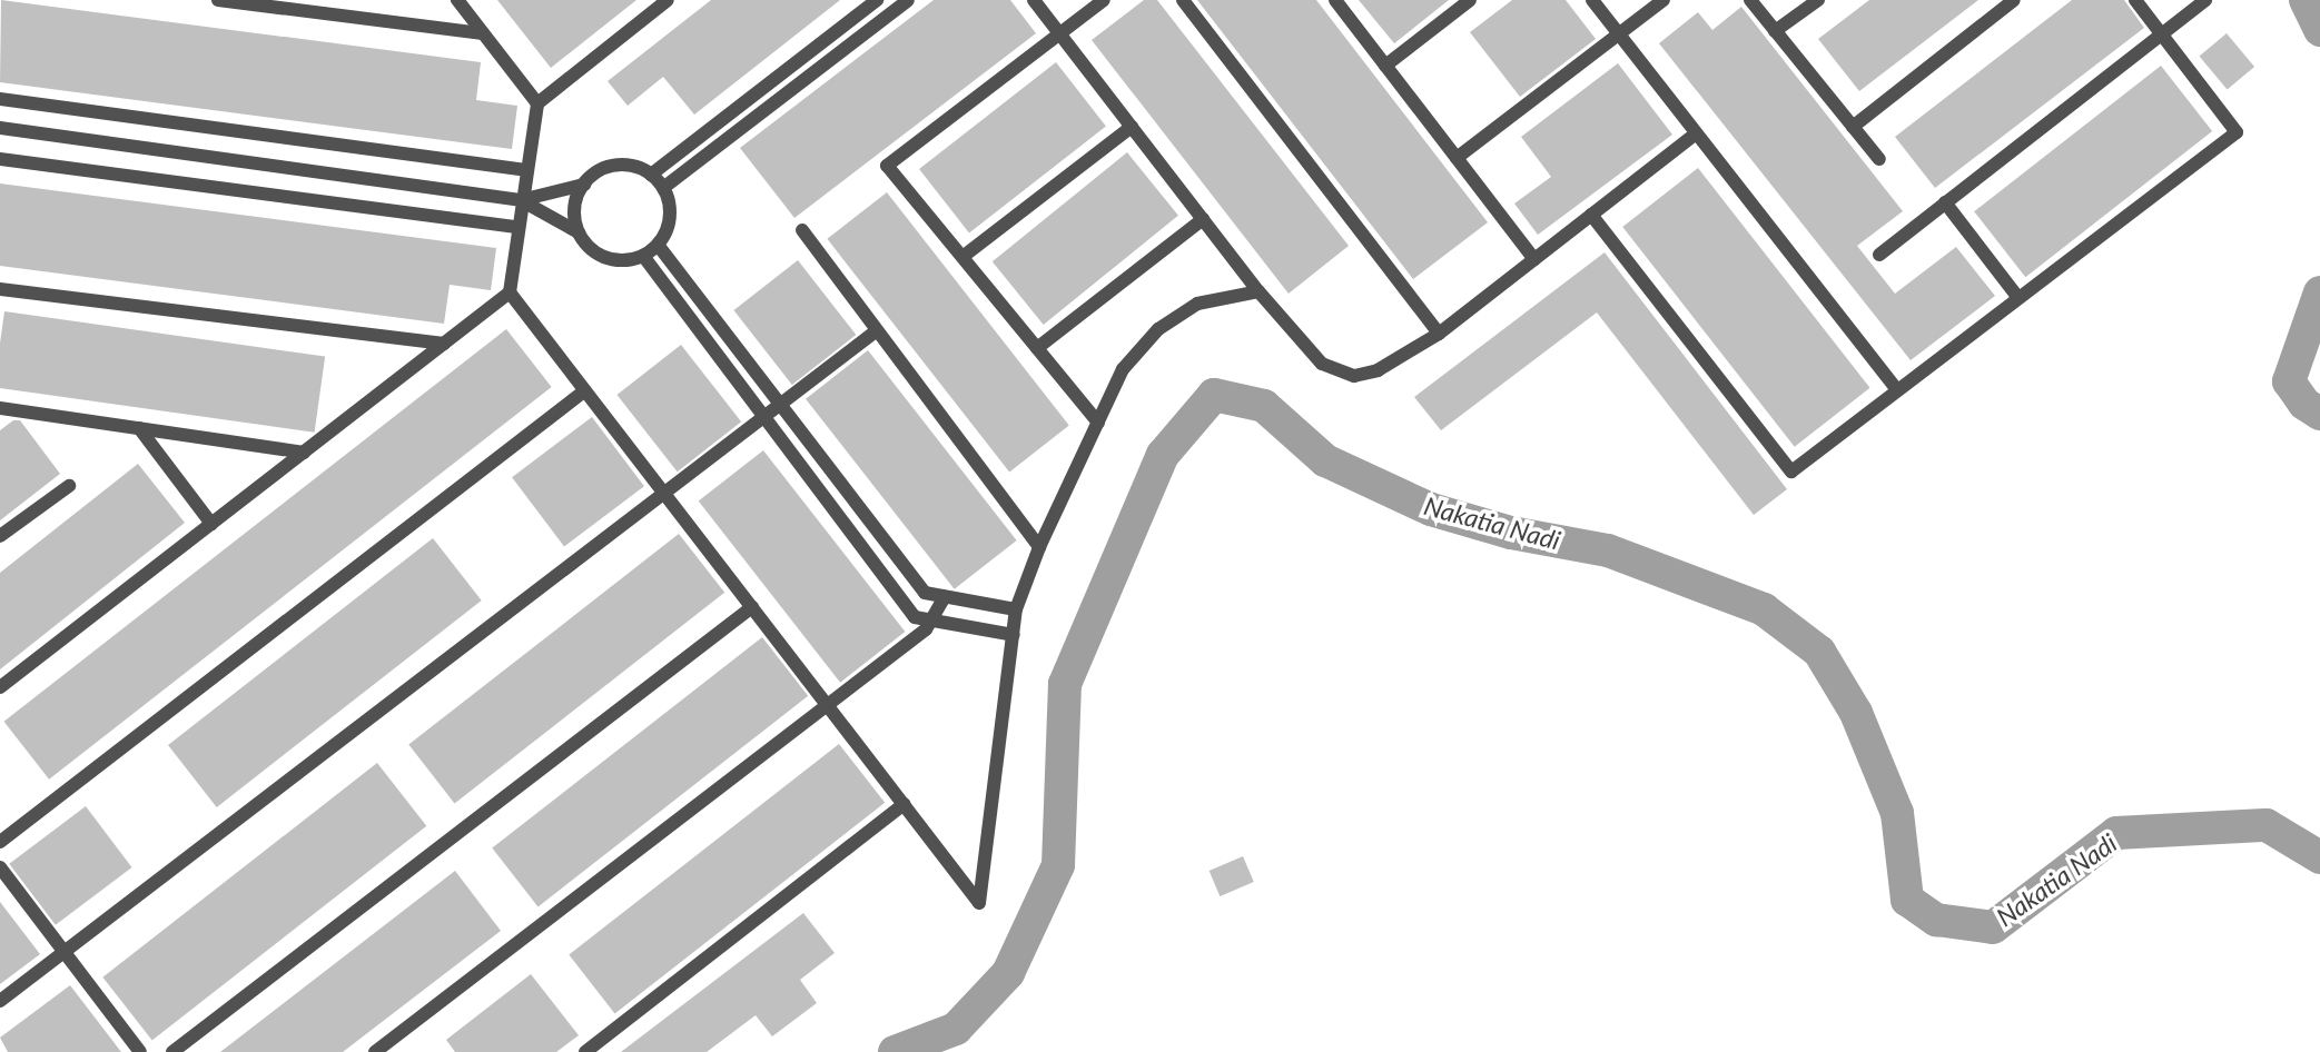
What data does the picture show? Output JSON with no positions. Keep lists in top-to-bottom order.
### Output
{
  "water": ["Nakatia Nadi"]
}
